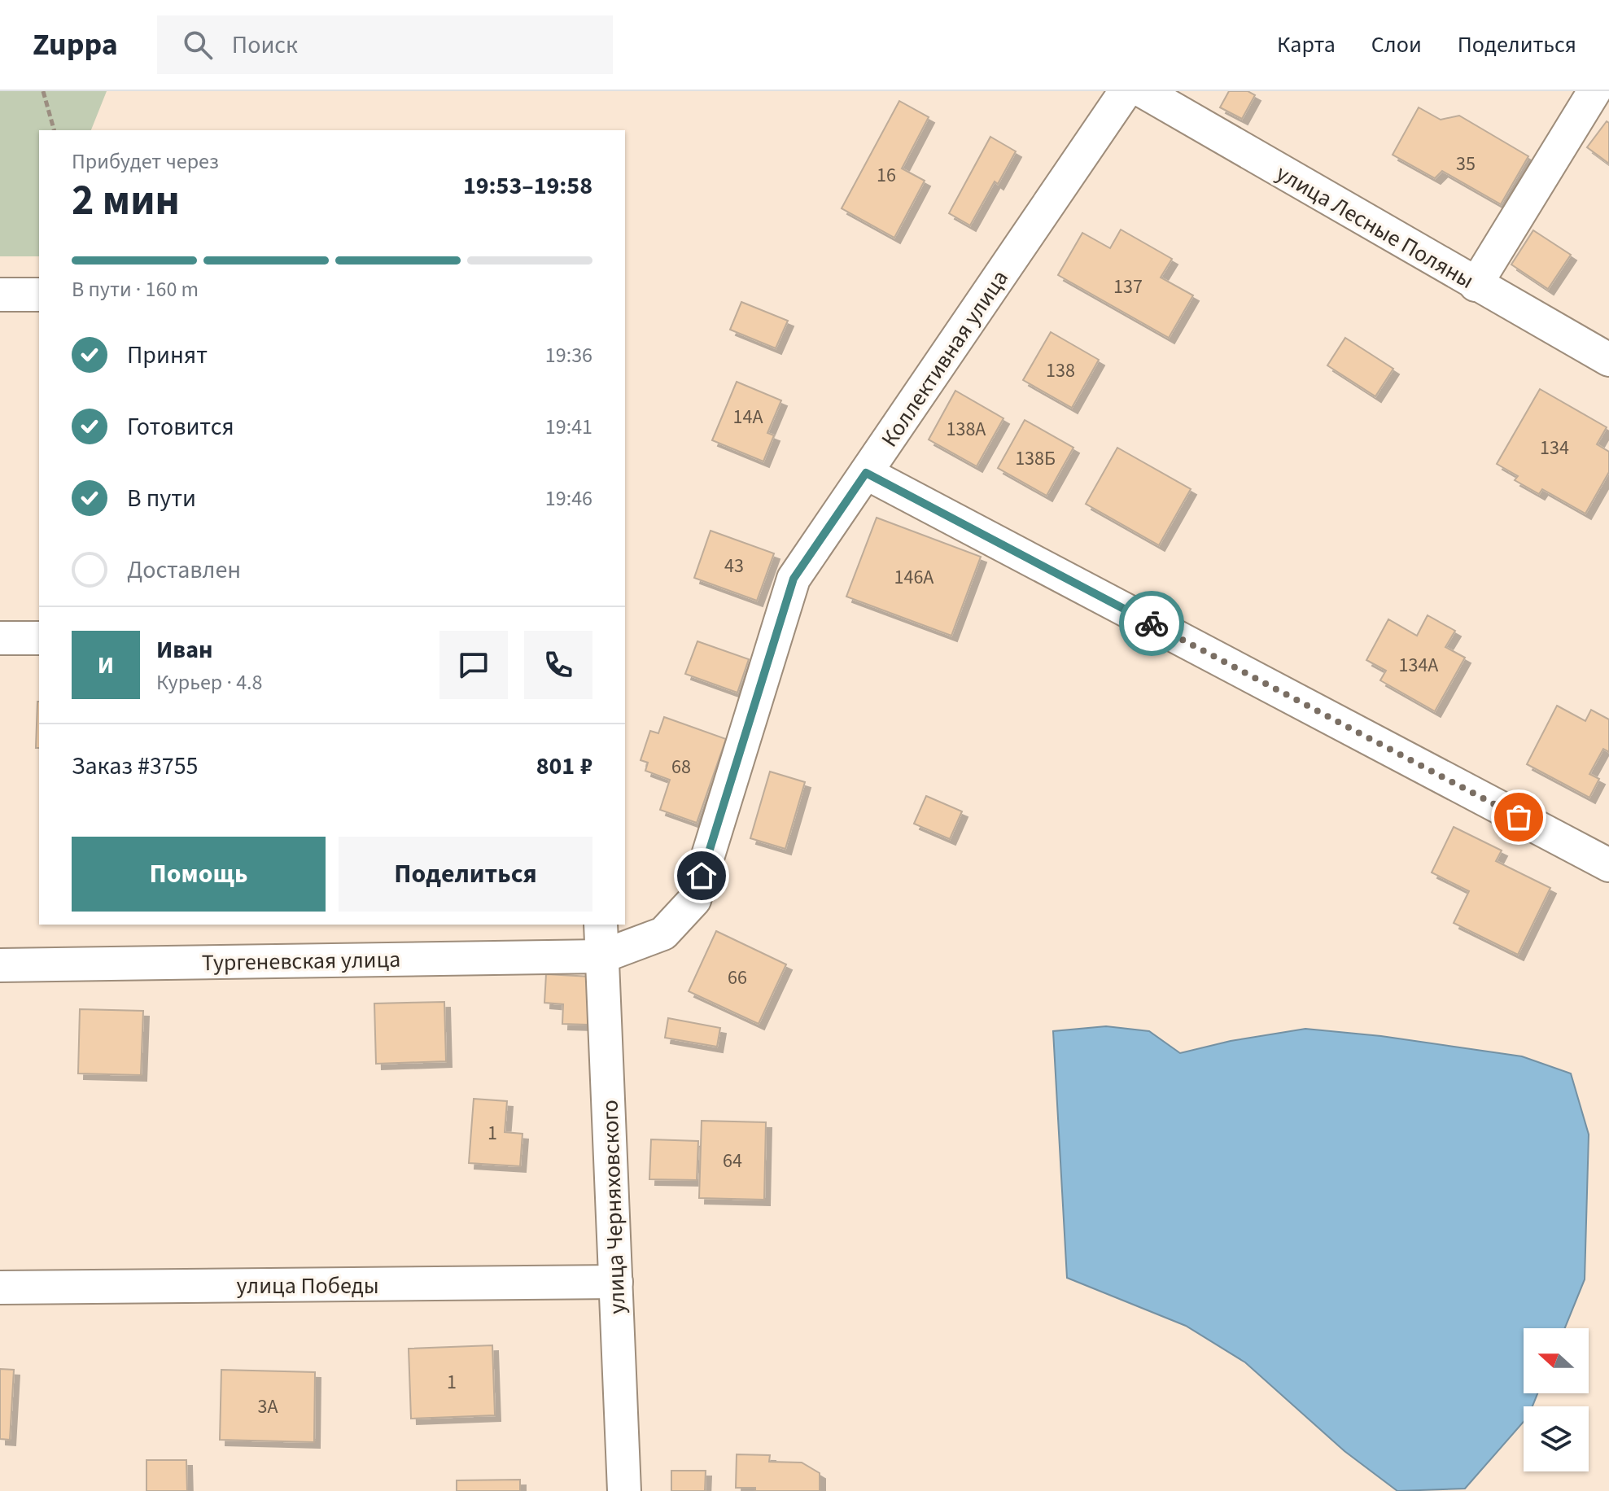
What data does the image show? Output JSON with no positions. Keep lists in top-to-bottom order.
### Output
{
  "streets": {
    "street": [
      "улица Лесные Поляны",
      "Коллективная улица",
      "Тургеневская улица",
      "улица Черняховского",
      "улица Победы"
    ]
  },
  "crossings": [
    ["Коллективная улица", "Тургеневская улица"],
    ["Коллективная улица", "улица Черняховского"],
    ["Тургеневская улица", "улица Черняховского"],
    ["улица Черняховского", "улица Победы"]
  ],
  "house_numbers": [
    "35",
    "16",
    "137",
    "138",
    "14А",
    "138А",
    "134",
    "138Б",
    "43",
    "146А",
    "134А",
    "68",
    "66",
    "1",
    "64",
    "1",
    "3А"
  ],
  "north": "left",
  "page": {
    "header": "Zuppa",
    "search": "Поиск",
    "nav": ["Карта", "Слои", "Поделиться"],
    "heading": ["2 мин", "Прибудет через", "19:53–19:58"],
    "panel": [
      "Иван",
      "Курьер · 4.8",
      "Заказ #3755",
      "801 ₽"
    ],
    "bar": "В пути · 160 m",
    "list": [
      ["Принят", "19:36"],
      ["Готовится", "19:41"],
      ["В пути", "19:46"],
      "Доставлен"
    ],
    "round": "И",
    "buttons": ["Помощь", "Поделиться"]
  }
}
